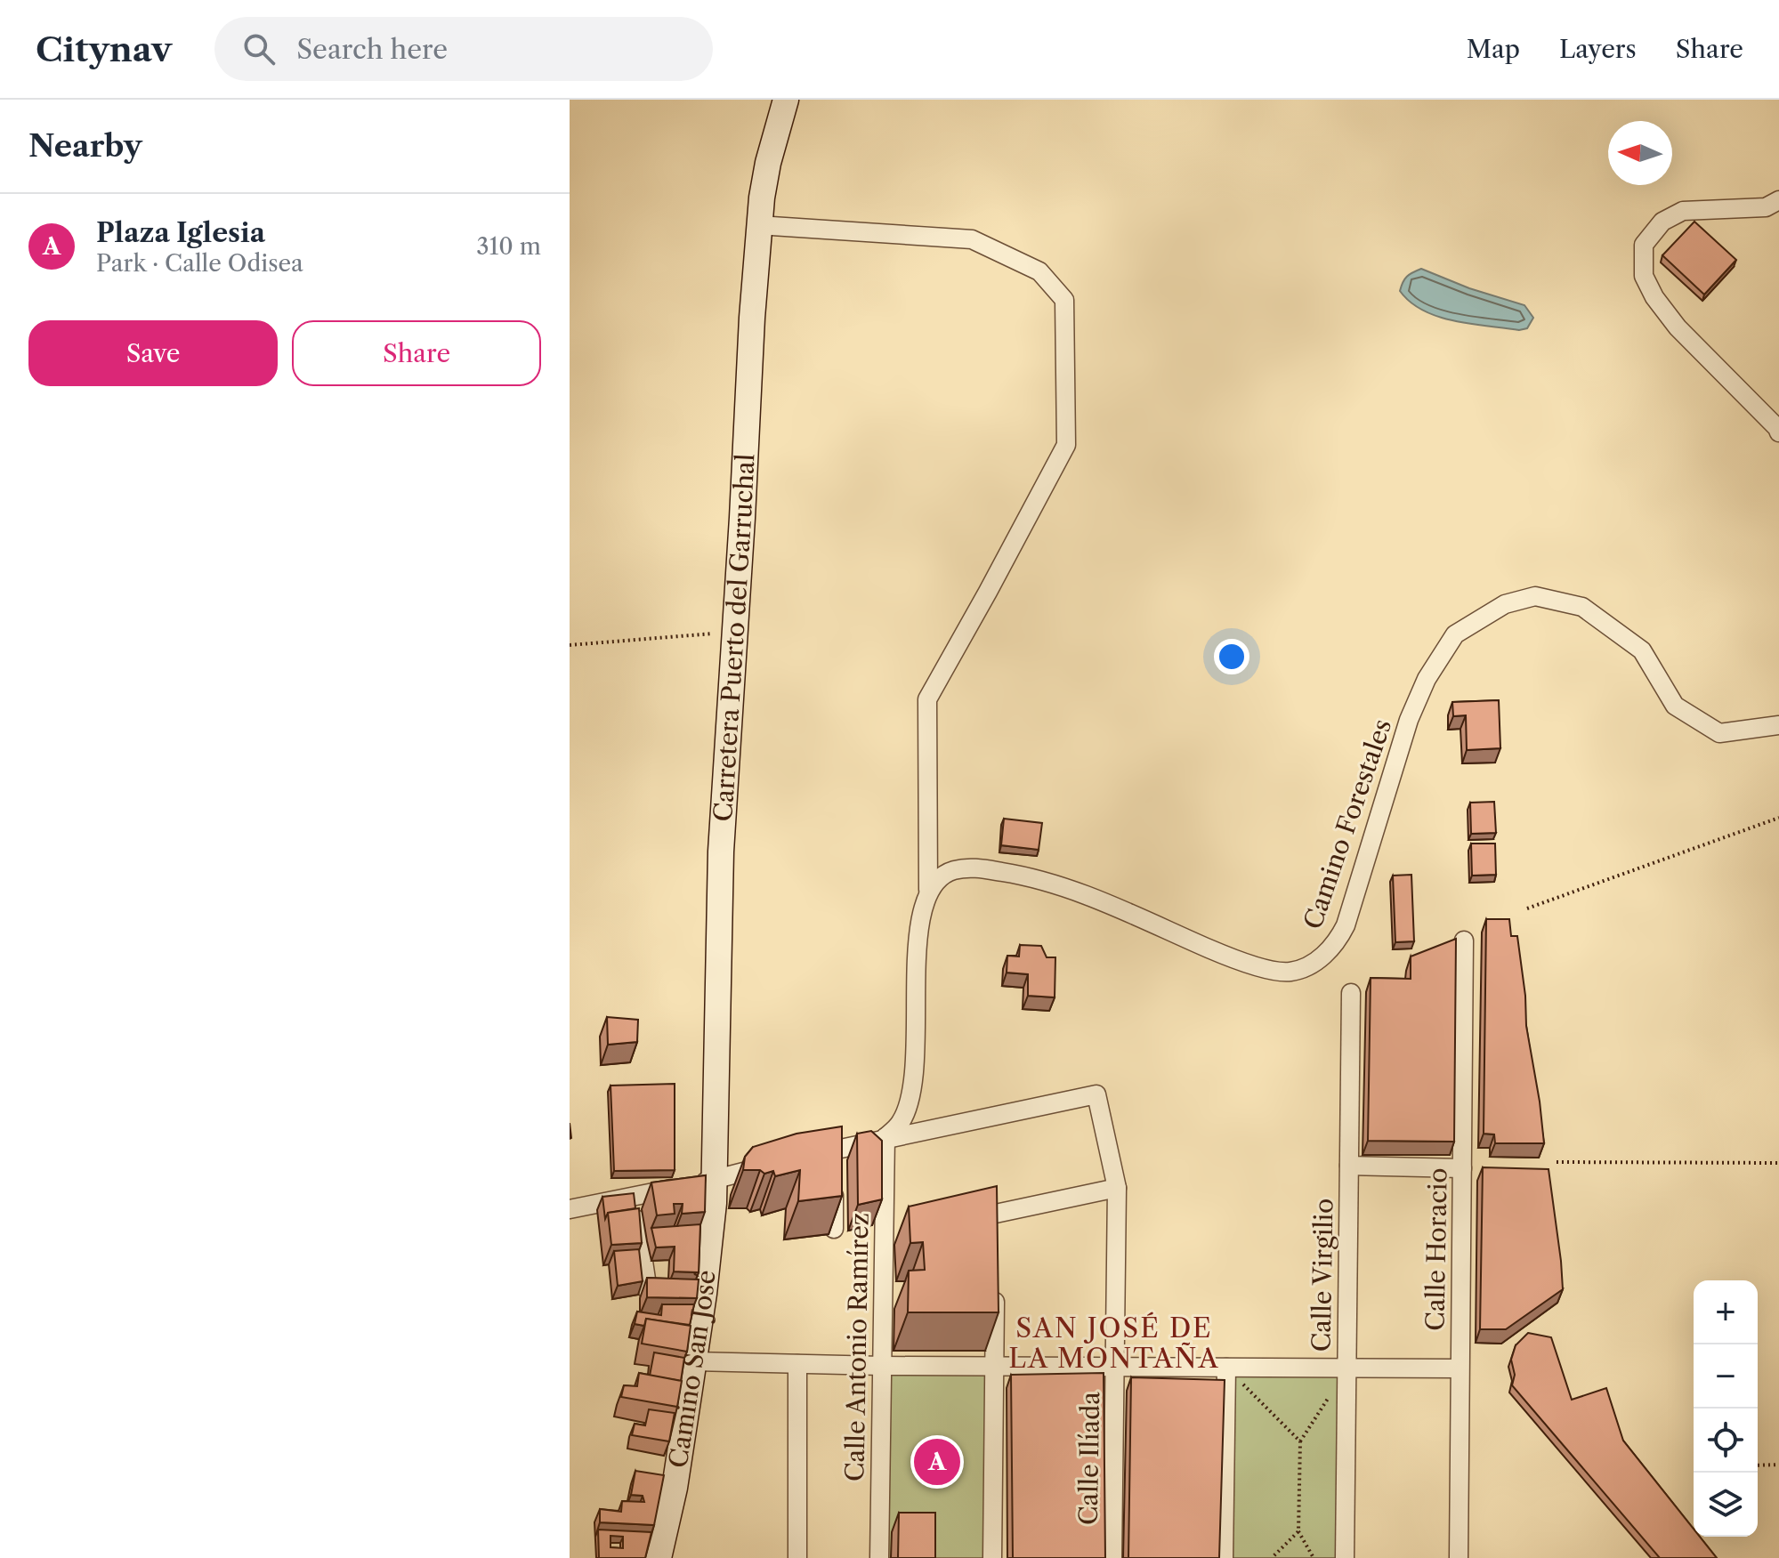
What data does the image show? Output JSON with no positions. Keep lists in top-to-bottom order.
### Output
{
  "streets": {
    "main road": ["Carretera Puerto del Garruchal", "Camino San José"],
    "street": [
      "Camino Forestales",
      "Calle Horacio",
      "Calle Virgilio",
      "Calle Antonio Ramírez",
      "Calle Ilíada"
    ]
  },
  "crossings": [
    ["Carretera Puerto del Garruchal", "Camino San José"],
    ["Calle Antonio Ramírez", "Calle Ilíada"]
  ],
  "districts": ["SAN JOSÉ DE LA MONTAÑA"],
  "north": "left",
  "page": {
    "header": "Citynav",
    "search": "Search here",
    "nav": ["Map", "Layers", "Share"],
    "heading": "Nearby",
    "list": [
      {
        "mark": "A",
        "name": "Plaza Iglesia",
        "note": "Park · Calle Odisea",
        "value": "310 m"
      }
    ],
    "buttons": ["Save", "Share"],
    "map_buttons": ["+", "−"],
    "pins": "A"
  }
}
